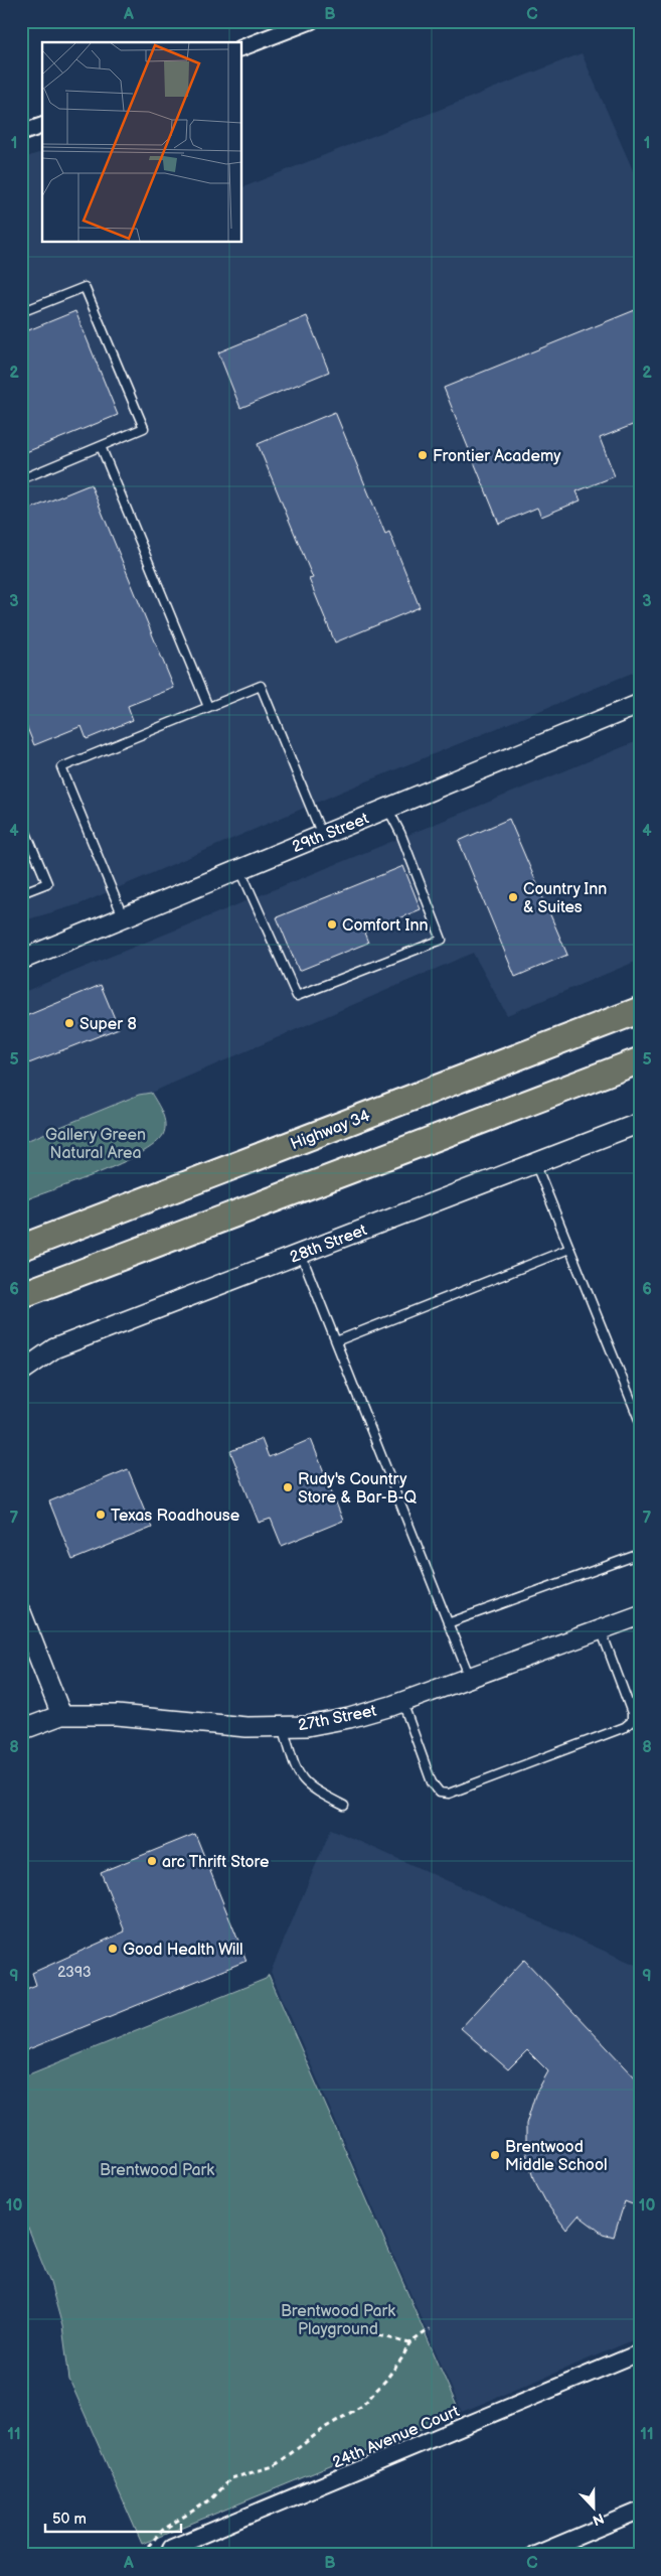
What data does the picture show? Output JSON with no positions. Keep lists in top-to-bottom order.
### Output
{
  "streets": {
    "highway": ["Highway 34"],
    "street": [
      "29th Street",
      "28th Street",
      "27th Street",
      "24th Avenue Court"
    ]
  },
  "parks": ["Gallery Green Natural Area", "Brentwood Park", "Brentwood Park Playground"],
  "places": [
    "Frontier Academy",
    "Country Inn & Suites",
    "Comfort Inn",
    "Super 8",
    "Rudy's Country Store & Bar-B-Q",
    "Texas Roadhouse",
    "arc Thrift Store",
    "Good Health Will",
    "Brentwood Middle School"
  ],
  "house_numbers": ["2393"],
  "scale_bar": "50 m",
  "north": "bottom",
  "grid": {
    "columns": ["A", "B", "C"],
    "rows": [
      "1",
      "2",
      "3",
      "4",
      "5",
      "6",
      "7",
      "8",
      "9",
      "10",
      "11"
    ]
  }
}
